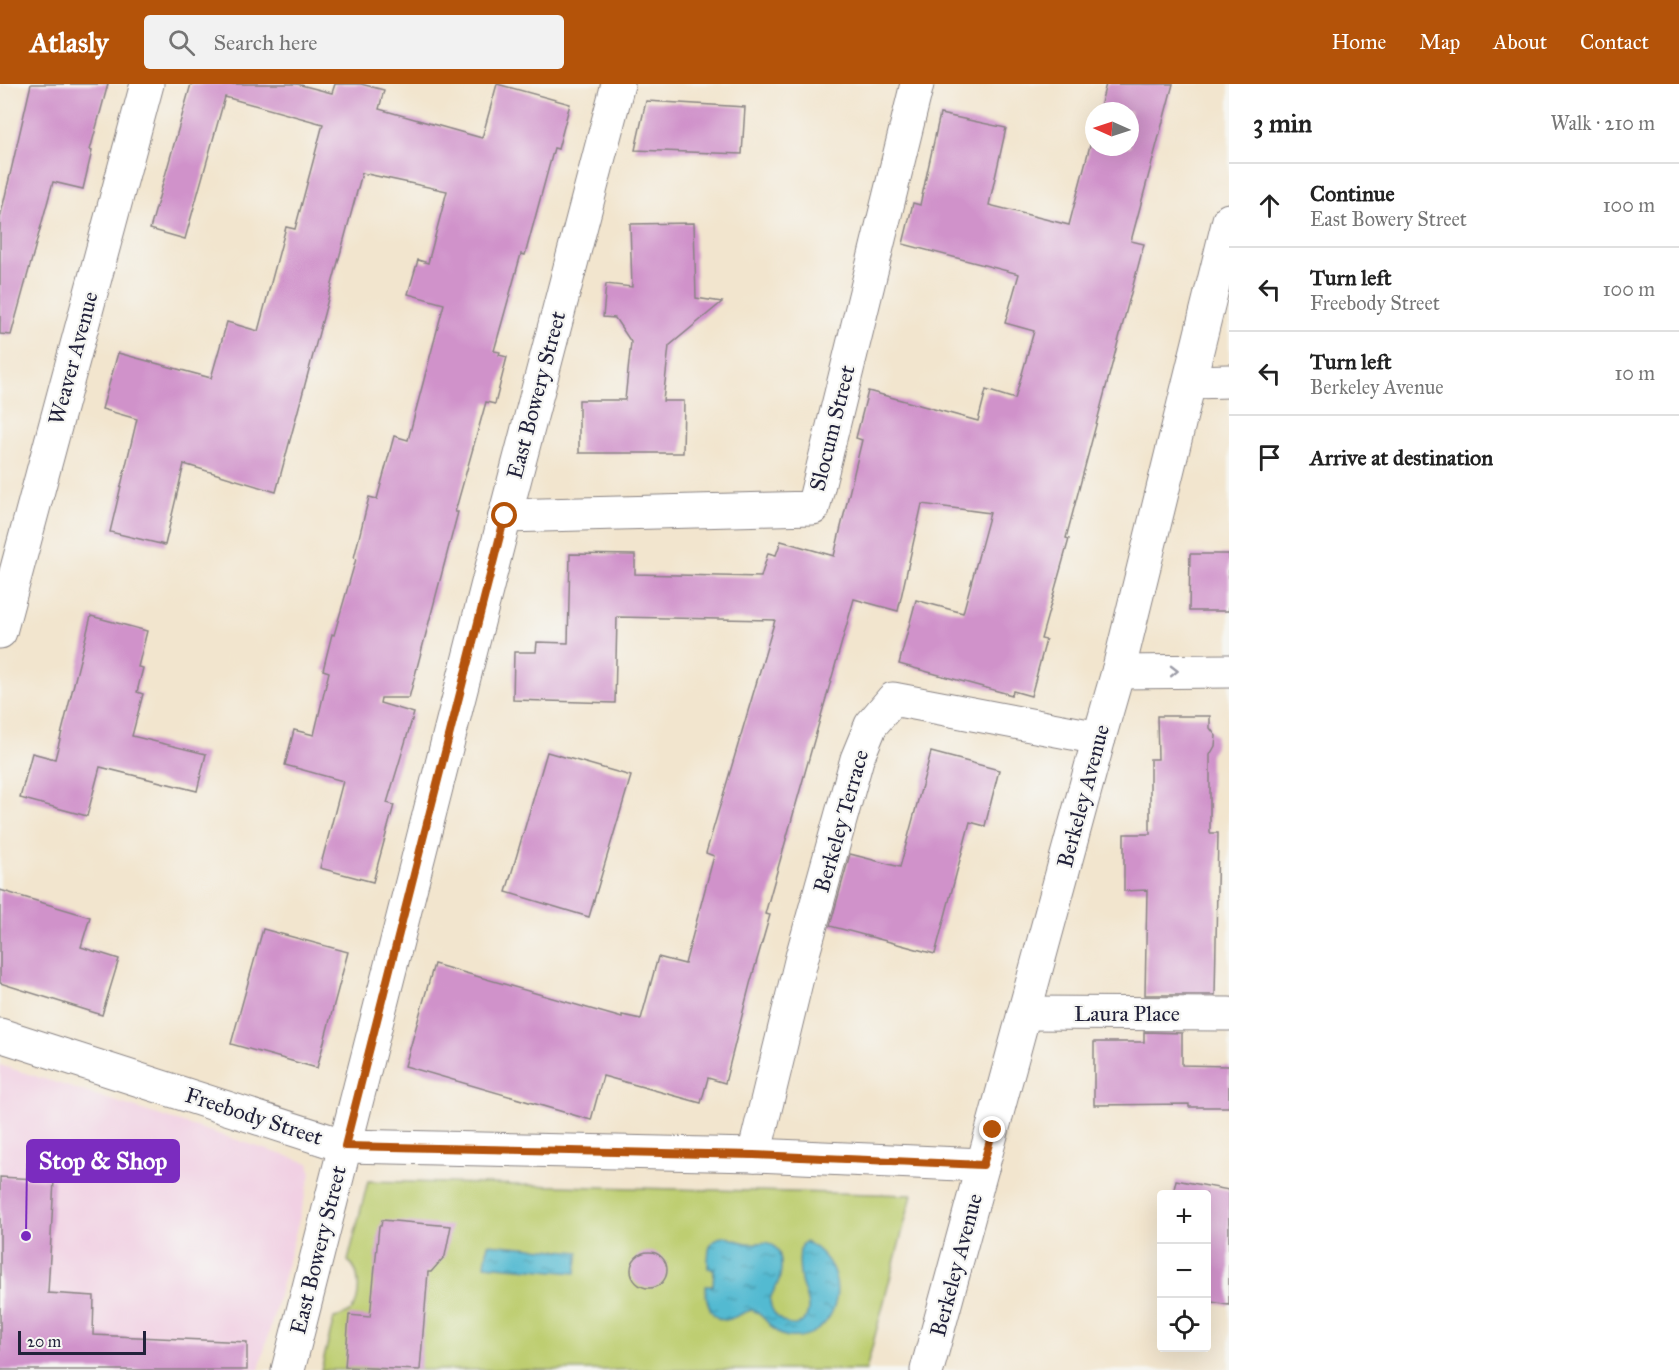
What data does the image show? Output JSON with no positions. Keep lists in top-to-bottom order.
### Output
{
  "streets": {
    "street": [
      "Weaver Avenue",
      "East Bowery Street",
      "Slocum Street",
      "Berkeley Avenue",
      "Berkeley Terrace",
      "Laura Place",
      "Freebody Street"
    ]
  },
  "crossings": [
    ["East Bowery Street", "Slocum Street"],
    ["East Bowery Street", "Freebody Street"],
    ["Berkeley Avenue", "Berkeley Terrace"],
    ["Berkeley Avenue", "Laura Place"],
    ["Berkeley Avenue", "Freebody Street"],
    ["Berkeley Terrace", "Freebody Street"]
  ],
  "places": ["Stop & Shop"],
  "scale_bar": "20 m",
  "north": "left",
  "page": {
    "header": "Atlasly",
    "search": "Search here",
    "nav": [
      "Home",
      "Map",
      "About",
      "Contact"
    ],
    "heading": ["3 min", "Walk · 210 m"],
    "list": [
      ["Continue", "East Bowery Street", "100 m"],
      ["Turn left", "Freebody Street", "100 m"],
      ["Turn left", "Berkeley Avenue", "10 m"],
      "Arrive at destination"
    ],
    "map_buttons": ["+", "−"],
    "scale": "20 m"
  }
}
